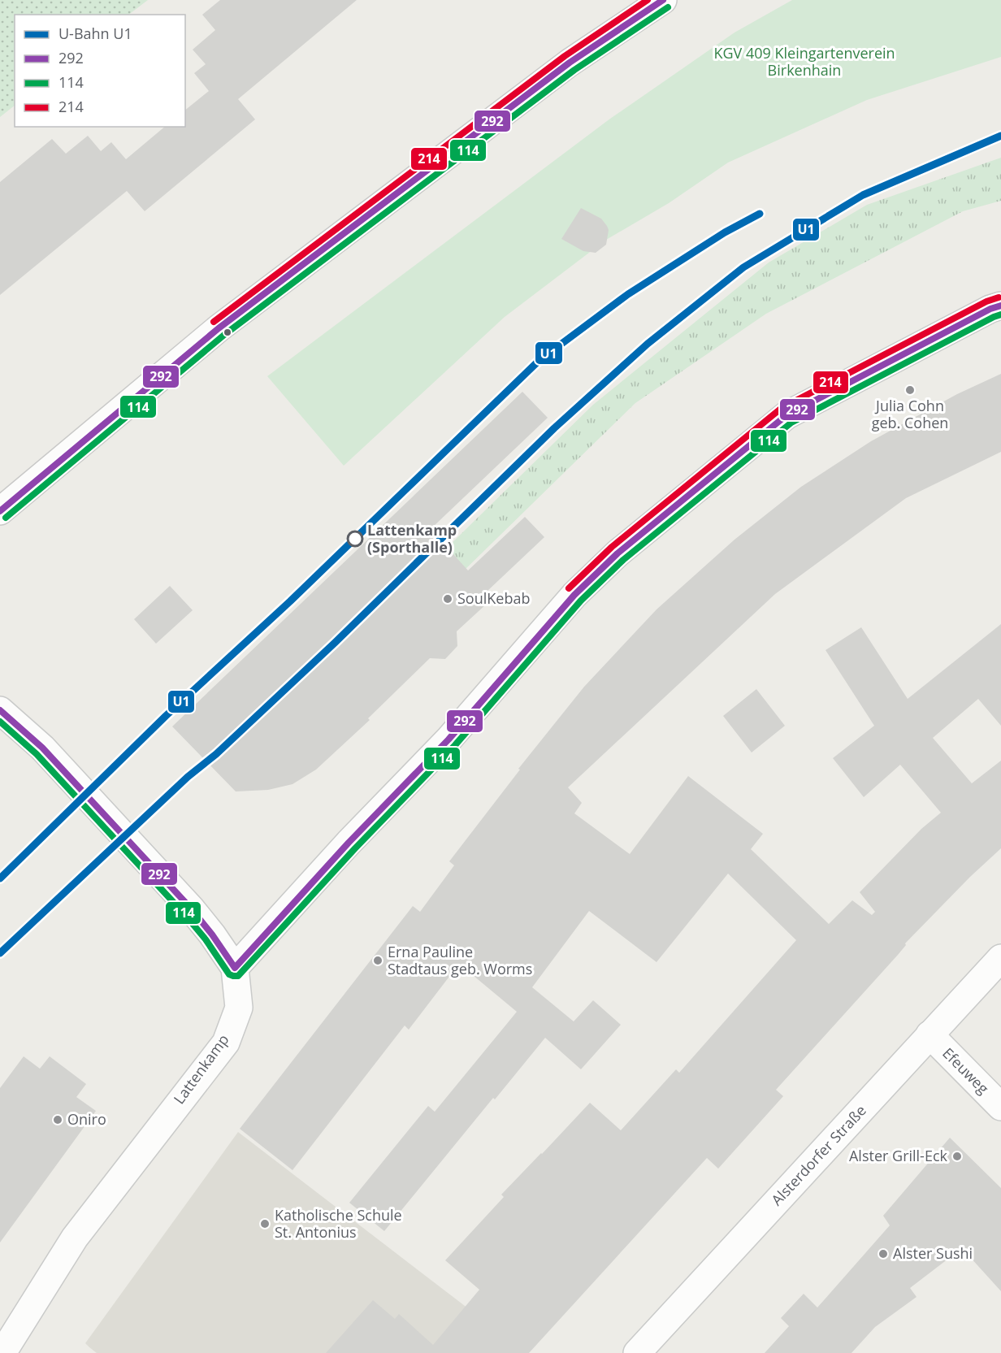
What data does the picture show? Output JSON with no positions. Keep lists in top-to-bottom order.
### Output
{
  "streets": {
    "street": ["Lattenkamp", "Efeuweg", "Alsterdorfer Straße"]
  },
  "crossings": [
    ["Efeuweg", "Alsterdorfer Straße"]
  ],
  "parks": ["KGV 409 Kleingartenverein Birkenhain"],
  "places": [
    "Julia Cohn geb. Cohen",
    "Lattenkamp (Sporthalle)",
    "SoulKebab",
    "Erna Pauline Stadtaus geb. Worms",
    "Oniro",
    "Alster Grill-Eck",
    "Katholische Schule St. Antonius",
    "Alster Sushi"
  ],
  "lines": [
    "transit line 292",
    "transit line 214",
    "transit line 114",
    "metro line U1"
  ],
  "legend": [
    "U-Bahn U1",
    "292",
    "114",
    "214"
  ]
}
